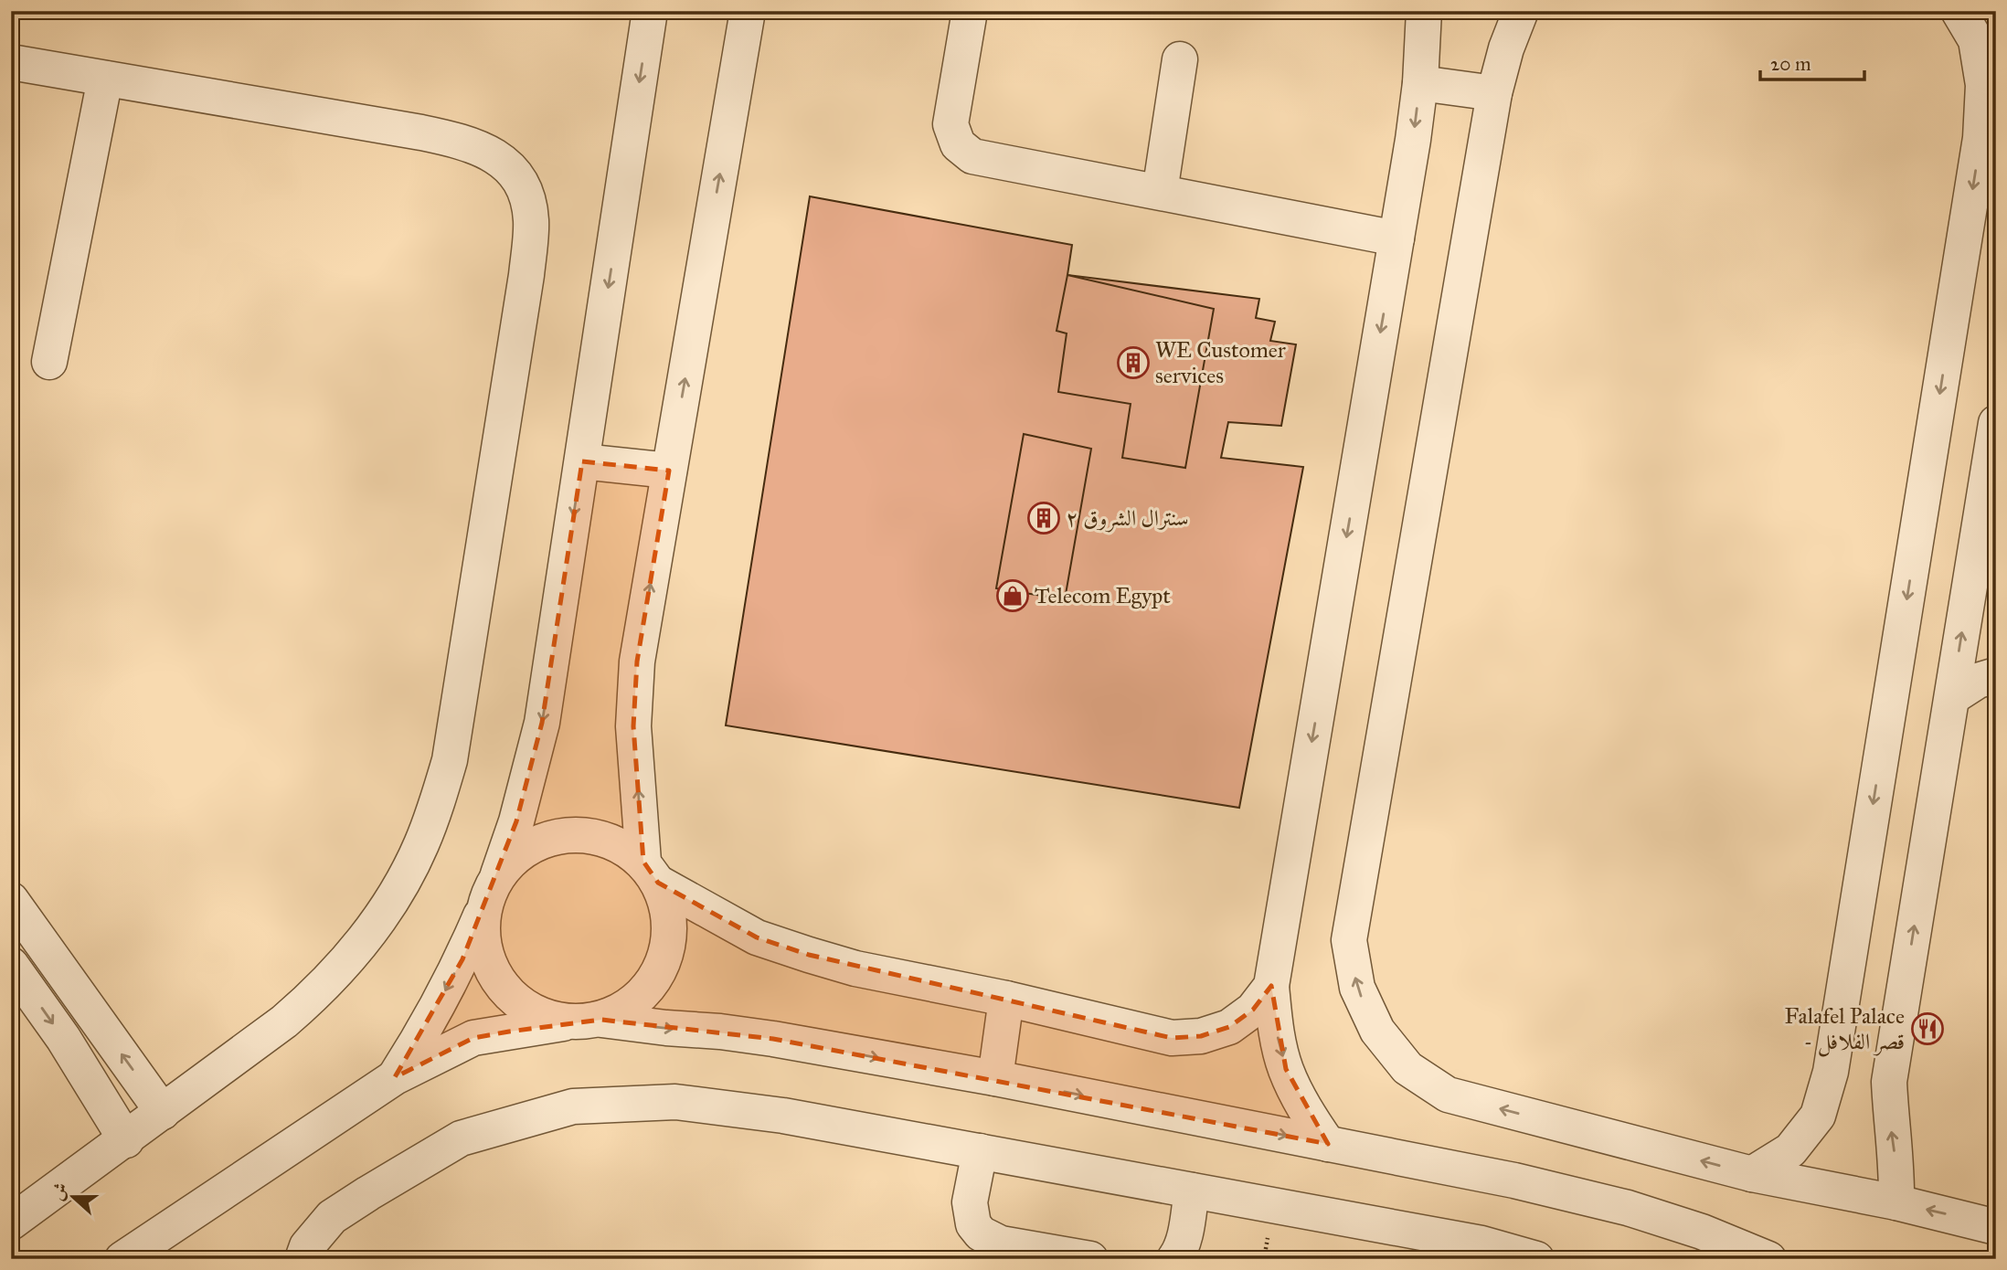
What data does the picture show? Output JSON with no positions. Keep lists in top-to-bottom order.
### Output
{
  "places": {
    "building": ["WE Customer services", "سنترال الشروق ٢"],
    "shop": ["Telecom Egypt"],
    "restaurant": ["Falafel Palace - قصر الفلافل"]
  },
  "scale_bar": "20 m",
  "north": "left"
}
